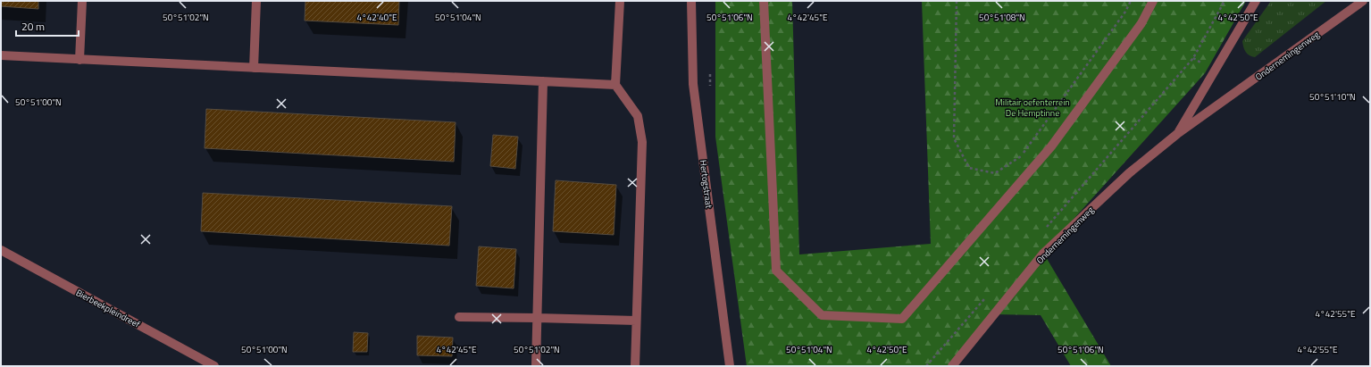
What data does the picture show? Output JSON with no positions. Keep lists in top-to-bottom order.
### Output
{
  "streets": {
    "street": ["Ondernemingenweg", "Hertogstraat", "Bierbeekpleindreef"]
  },
  "parks": ["Militair oefenterrein De Hemptinne"],
  "scale_bar": "20 m",
  "coordinates": [
    "50°51'02\"N",
    "4°42'40\"E",
    "50°51'04\"N",
    "50°51'06\"N",
    "4°42'45\"E",
    "50°51'08\"N",
    "4°42'50\"E",
    "50°51'10\"N",
    "50°51'00\"N",
    "4°42'55\"E"
  ]
}
